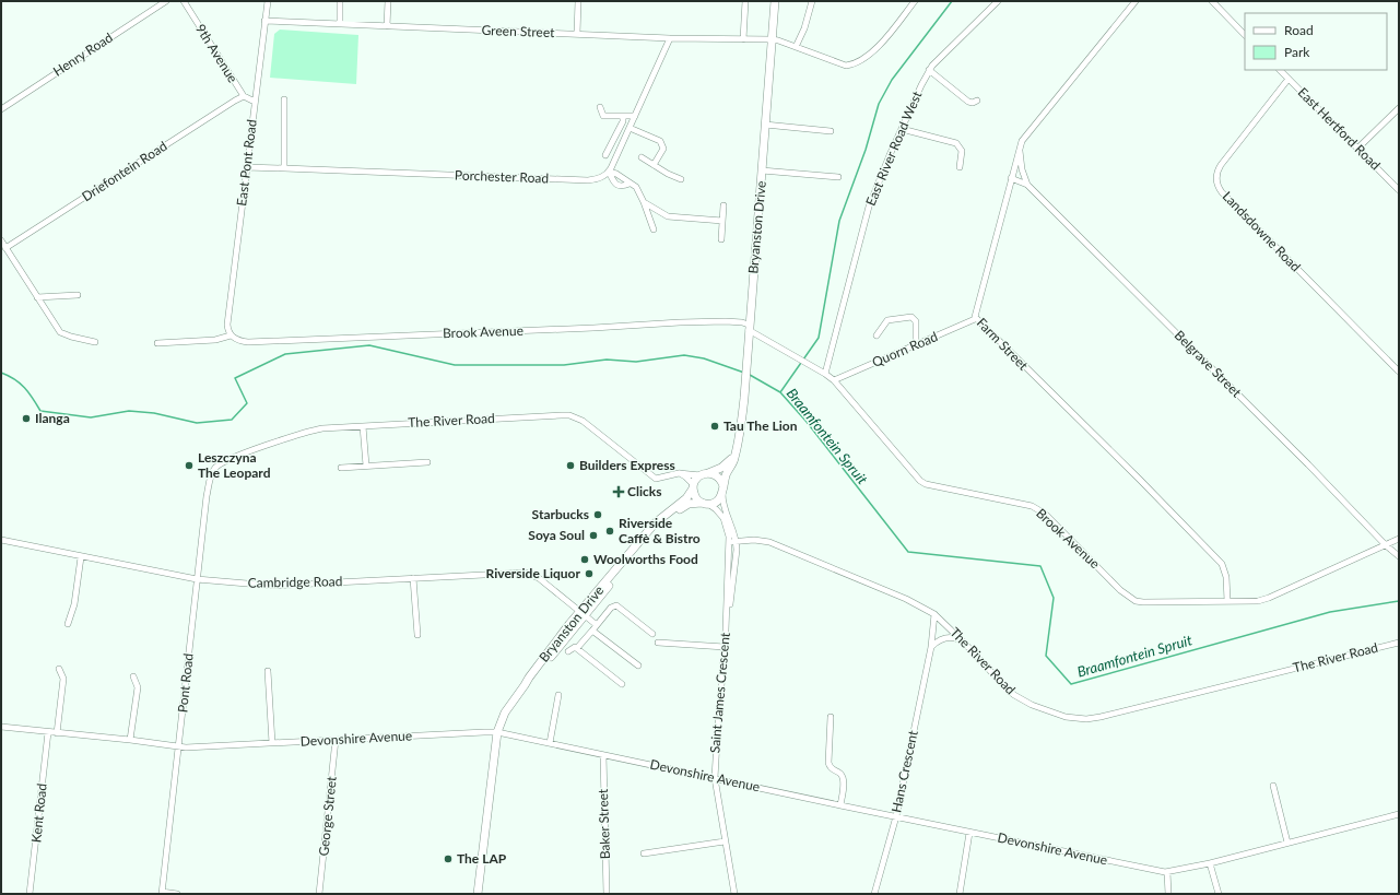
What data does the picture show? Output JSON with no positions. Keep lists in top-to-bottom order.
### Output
{
  "streets": {
    "main road": ["Bryanston Drive"],
    "street": [
      "Green Street",
      "9th Avenue",
      "Henry Road",
      "East Hertford Road",
      "East River Road West",
      "East Pont Road",
      "Driefontein Road",
      "Porchester Road",
      "Landsdowne Road",
      "Brook Avenue",
      "Farm Street",
      "Quorn Road",
      "Belgrave Street",
      "The River Road",
      "Cambridge Road",
      "Pont Road",
      "Saint James Crescent",
      "Devonshire Avenue",
      "Hans Crescent",
      "Kent Road",
      "George Street",
      "Baker Street"
    ]
  },
  "crossings": [
    ["Green Street", "East Pont Road"],
    ["Green Street", "Bryanston Drive"],
    ["9th Avenue", "East Pont Road"],
    ["9th Avenue", "Driefontein Road"],
    ["East Hertford Road", "Landsdowne Road"],
    ["East River Road West", "Brook Avenue"],
    ["East Pont Road", "Porchester Road"],
    ["East Pont Road", "Brook Avenue"],
    ["Bryanston Drive", "Brook Avenue"],
    ["Bryanston Drive", "The River Road"],
    ["Bryanston Drive", "Cambridge Road"],
    ["Bryanston Drive", "Saint James Crescent"],
    ["Bryanston Drive", "Devonshire Avenue"],
    ["Brook Avenue", "Farm Street"],
    ["Brook Avenue", "Quorn Road"],
    ["Brook Avenue", "Belgrave Street"],
    ["Farm Street", "Quorn Road"],
    ["Farm Street", "Belgrave Street"],
    ["The River Road", "Pont Road"],
    ["The River Road", "Saint James Crescent"],
    ["The River Road", "Hans Crescent"],
    ["Cambridge Road", "Pont Road"],
    ["Pont Road", "Devonshire Avenue"],
    ["Saint James Crescent", "Devonshire Avenue"],
    ["Devonshire Avenue", "Hans Crescent"],
    ["Devonshire Avenue", "Kent Road"],
    ["Devonshire Avenue", "George Street"],
    ["Devonshire Avenue", "Baker Street"]
  ],
  "water": ["Braamfontein Spruit"],
  "places": {
    "other": [
      "Ilanga",
      "Tau The Lion",
      "Leszczyna The Leopard",
      "Builders Express",
      "Starbucks",
      "Riverside Caffè & Bistro",
      "Soya Soul",
      "Woolworths Food",
      "Riverside Liquor",
      "The LAP"
    ],
    "health": ["Clicks"]
  },
  "legend": ["Road", "Park"]
}
